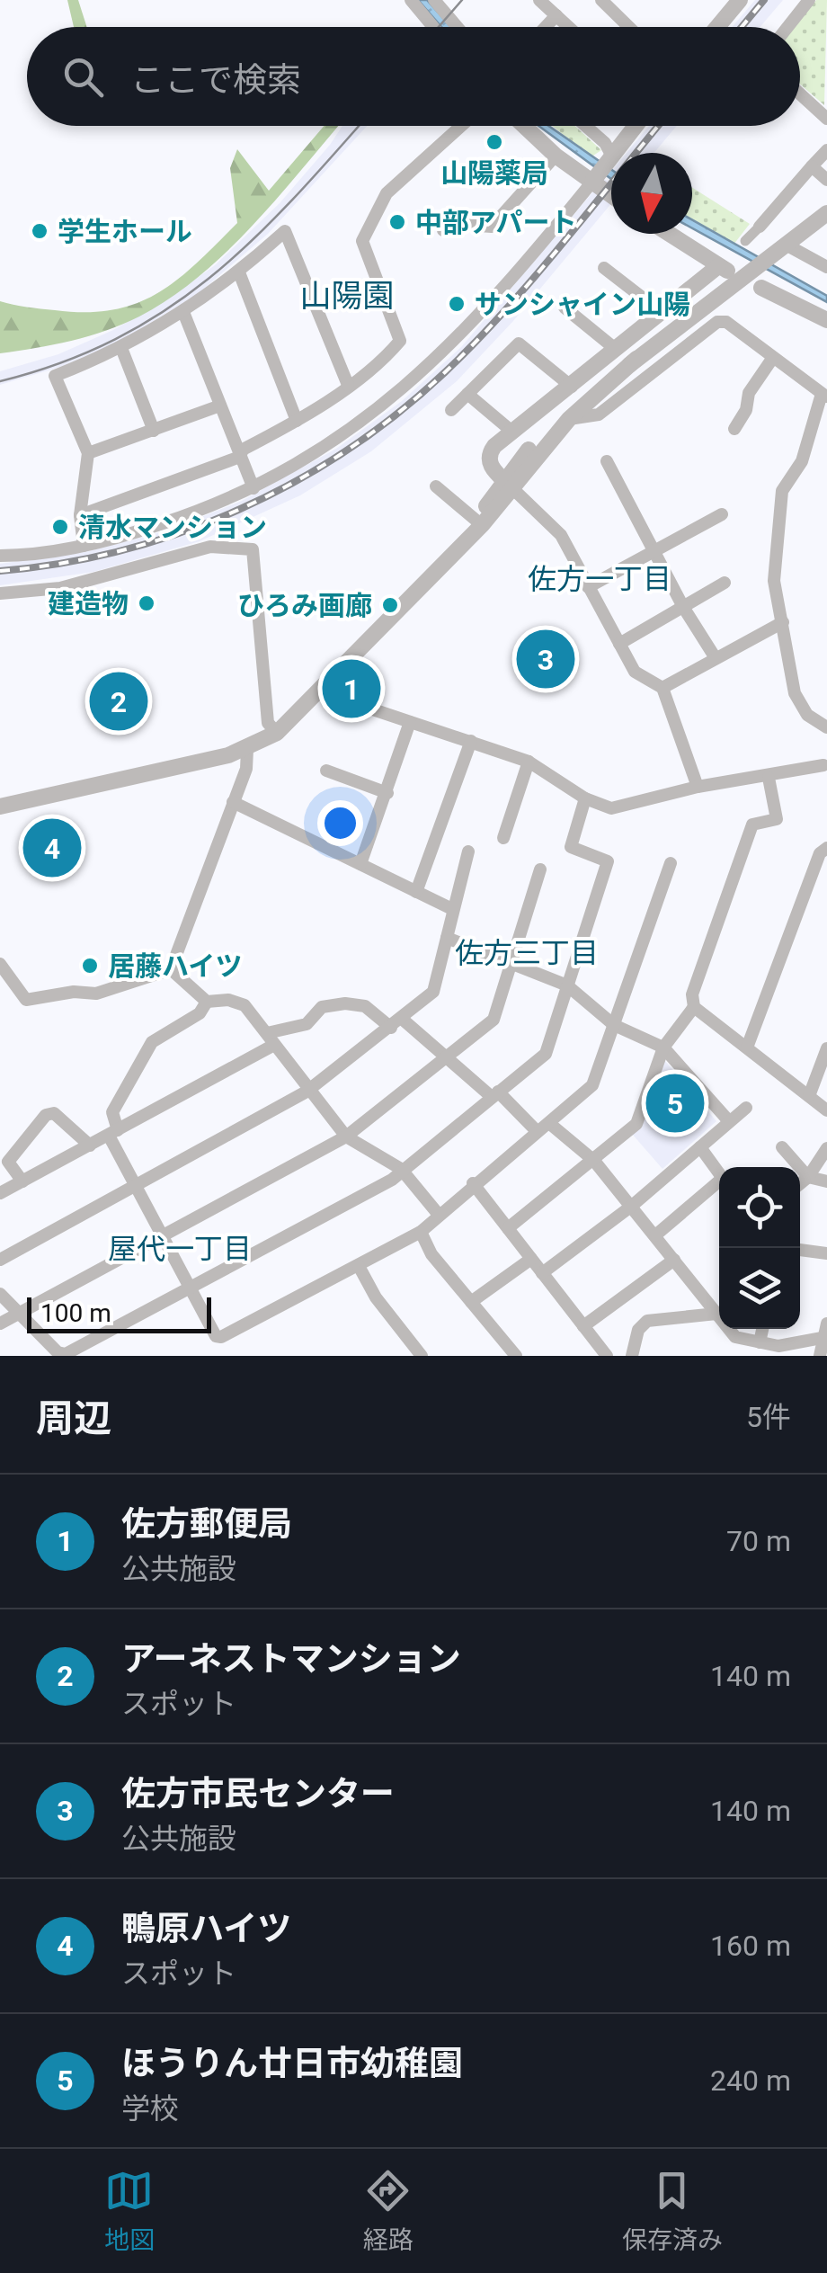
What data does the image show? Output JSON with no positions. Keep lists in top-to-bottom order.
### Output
{
  "districts": [
    "山陽園",
    "佐方一丁目",
    "佐方三丁目",
    "屋代一丁目"
  ],
  "places": [
    "山陽薬局",
    "中部アパート",
    "学生ホール",
    "サンシャイン山陽",
    "清水マンション",
    "建造物",
    "ひろみ画廊",
    "居藤ハイツ"
  ],
  "scale_bar": "100 m",
  "north": "bottom",
  "page": {
    "search": "ここで検索",
    "pins": [
      "3",
      "1",
      "2",
      "4",
      "5"
    ],
    "scale": "100 m",
    "heading": ["周辺", "5件"],
    "list": [
      {
        "mark": "1",
        "name": "佐方郵便局",
        "note": "公共施設",
        "value": "70 m"
      },
      {
        "mark": "2",
        "name": "アーネストマンション",
        "note": "スポット",
        "value": "140 m"
      },
      {
        "mark": "3",
        "name": "佐方市民センター",
        "note": "公共施設",
        "value": "140 m"
      },
      {
        "mark": "4",
        "name": "鴨原ハイツ",
        "note": "スポット",
        "value": "160 m"
      },
      {
        "mark": "5",
        "name": "ほうりん廿日市幼稚園",
        "note": "学校",
        "value": "240 m"
      }
    ],
    "nav": ["地図", "経路", "保存済み"]
  }
}
